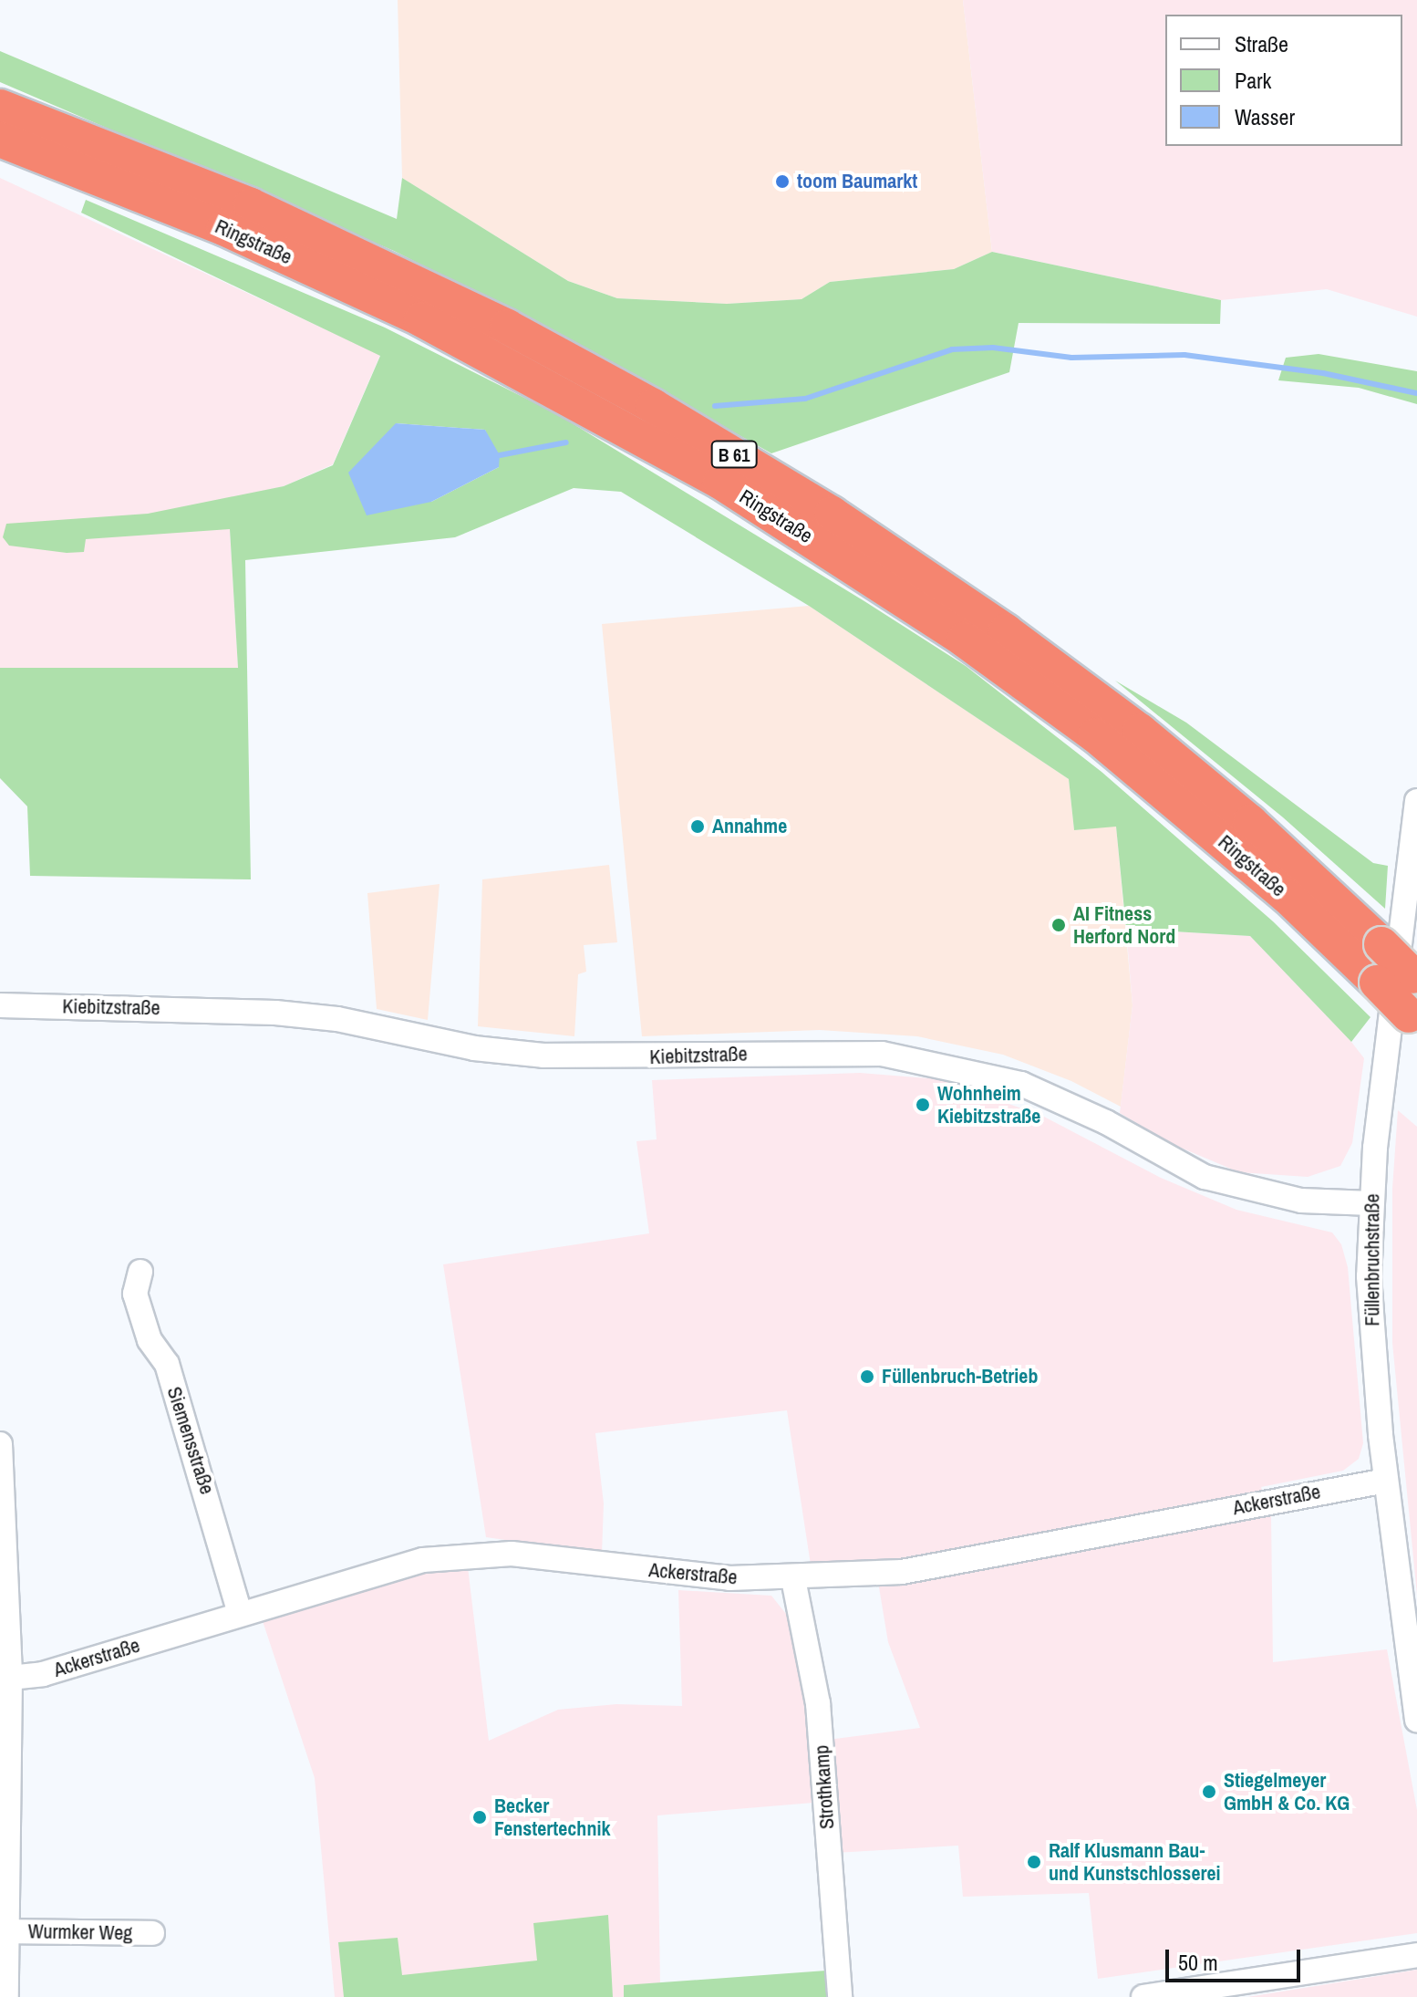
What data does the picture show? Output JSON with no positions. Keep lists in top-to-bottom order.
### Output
{
  "streets": {
    "highway": ["Ringstraße", "B 61"],
    "street": [
      "Kiebitzstraße",
      "Füllenbruchstraße",
      "Siemensstraße",
      "Ackerstraße",
      "Strothkamp",
      "Wurmker Weg"
    ]
  },
  "crossings": [
    ["Kiebitzstraße", "Füllenbruchstraße"],
    ["Füllenbruchstraße", "Ackerstraße"],
    ["Siemensstraße", "Ackerstraße"],
    ["Ackerstraße", "Strothkamp"]
  ],
  "places": [
    "toom Baumarkt",
    "Annahme",
    "AI Fitness Herford Nord",
    "Wohnheim Kiebitzstraße",
    "Füllenbruch-Betrieb",
    "Stiegelmeyer GmbH & Co. KG",
    "Becker Fenstertechnik",
    "Ralf Klusmann Bau- und Kunstschlosserei"
  ],
  "legend": ["Straße", "Park", "Wasser"],
  "scale_bar": "50 m"
}
